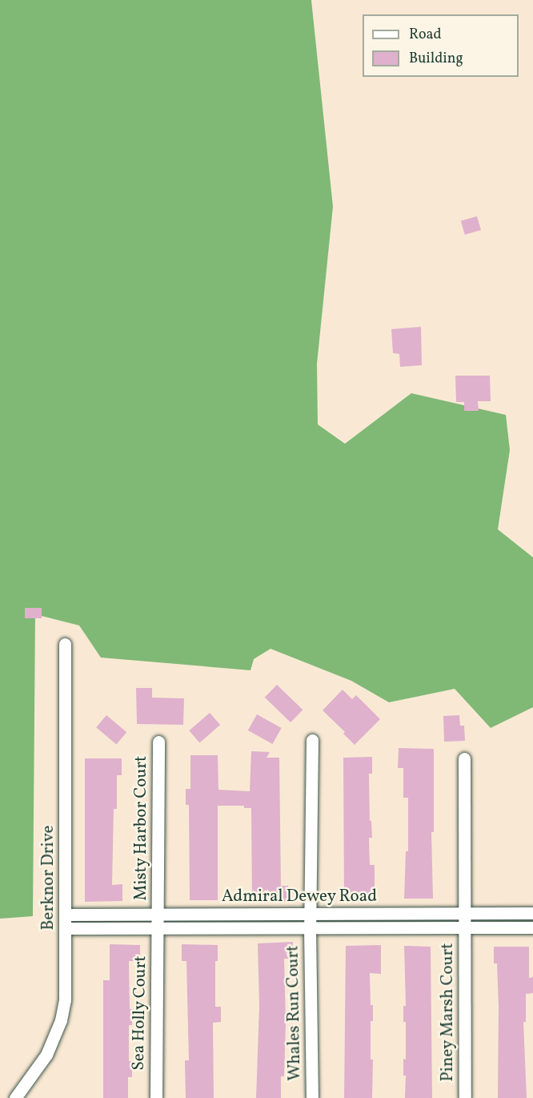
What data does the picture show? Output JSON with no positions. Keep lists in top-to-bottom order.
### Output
{
  "streets": {
    "street": [
      "Misty Harbor Court",
      "Berknor Drive",
      "Admiral Dewey Road",
      "Piney Marsh Court",
      "Sea Holly Court",
      "Whales Run Court"
    ]
  },
  "crossings": [
    ["Misty Harbor Court", "Admiral Dewey Road"],
    ["Misty Harbor Court", "Sea Holly Court"],
    ["Berknor Drive", "Admiral Dewey Road"],
    ["Admiral Dewey Road", "Piney Marsh Court"],
    ["Admiral Dewey Road", "Sea Holly Court"],
    ["Admiral Dewey Road", "Whales Run Court"]
  ],
  "legend": ["Road", "Building"]
}
